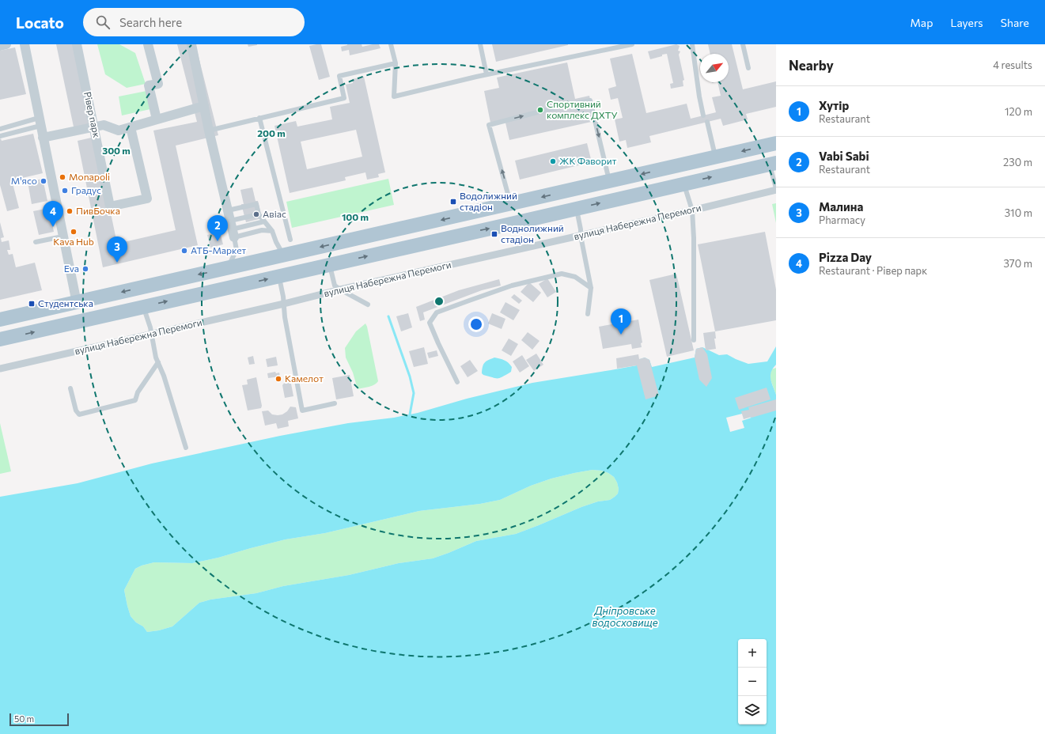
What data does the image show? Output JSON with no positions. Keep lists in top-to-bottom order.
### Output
{
  "streets": {
    "street": ["Рівер парк", "вулиця Набережна Перемоги"]
  },
  "water": ["Дніпровське водосховище"],
  "places": {
    "other": [
      "Спортивний комплекс ДХТУ",
      "ЖК Фаворит",
      "Monapoli",
      "М'ясо",
      "Градус",
      "ПивБочка",
      "Авіас",
      "Kava Hub",
      "АТБ-Маркет",
      "Eva",
      "Камелот"
    ],
    "transit": ["Водолижний стадіон", "Воднолижний стадіон", "Студентська"]
  },
  "scale_bar": "50 m",
  "north": "top right",
  "page": {
    "header": "Locato",
    "search": "Search here",
    "nav": ["Map", "Layers", "Share"],
    "heading": ["Nearby", "4 results"],
    "list": [
      {
        "mark": "1",
        "name": "Хутір",
        "note": "Restaurant",
        "value": "120 m"
      },
      {
        "mark": "2",
        "name": "Vabi Sabi",
        "note": "Restaurant",
        "value": "230 m"
      },
      {
        "mark": "3",
        "name": "Малина",
        "note": "Pharmacy",
        "value": "310 m"
      },
      {
        "mark": "4",
        "name": "Pizza Day",
        "note": "Restaurant · Рівер парк",
        "value": "370 m"
      }
    ],
    "pins": [
      "4",
      "2",
      "3",
      "1"
    ],
    "map_buttons": ["+", "−"],
    "scale": "50 m"
  },
  "rings": ["200 m", "300 m", "100 m"]
}
